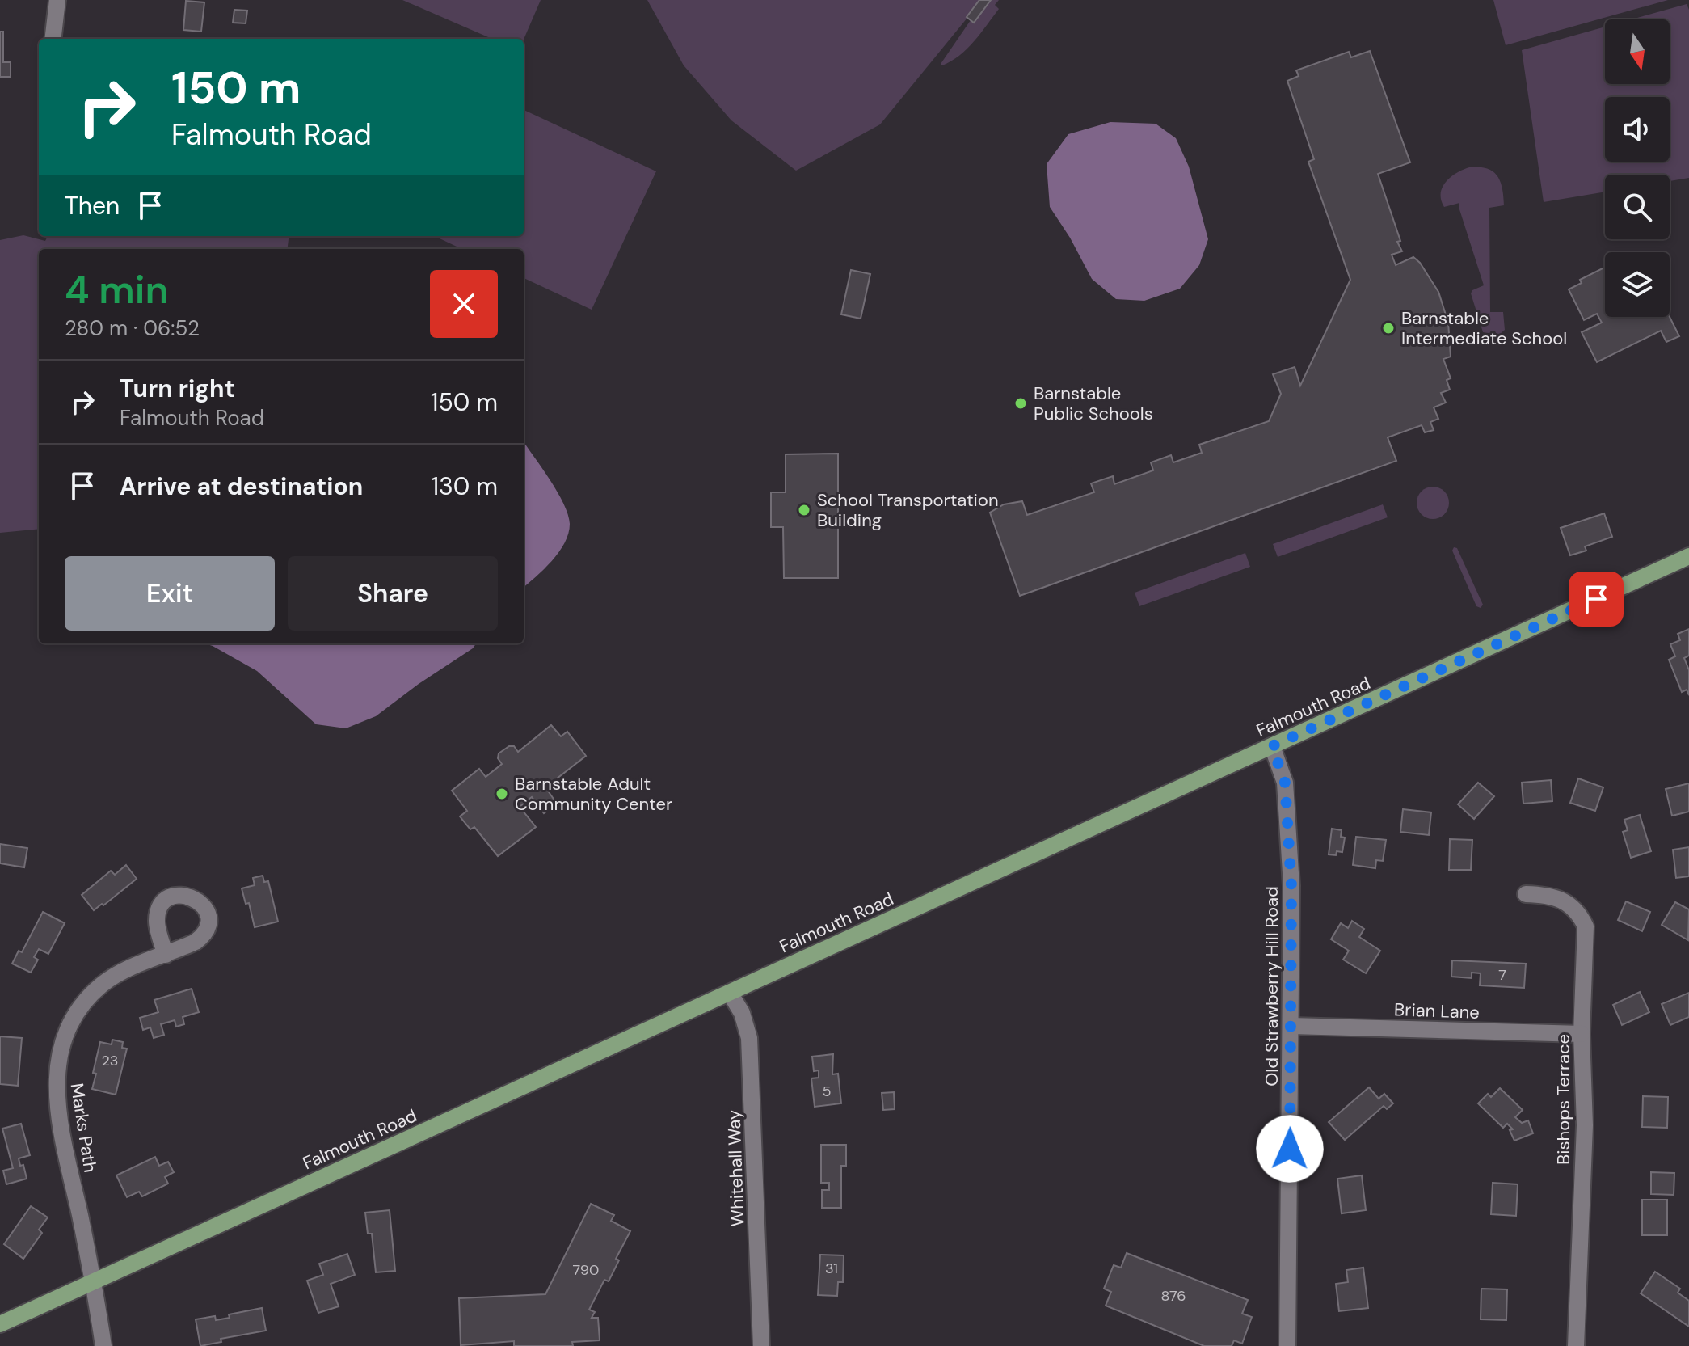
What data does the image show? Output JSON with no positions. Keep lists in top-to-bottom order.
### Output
{
  "streets": {
    "main road": ["Falmouth Road"],
    "street": [
      "Old Strawberry Hill Road",
      "Brian Lane",
      "Bishops Terrace",
      "Marks Path",
      "Whitehall Way"
    ]
  },
  "crossings": [
    ["Falmouth Road", "Old Strawberry Hill Road"],
    ["Falmouth Road", "Marks Path"],
    ["Falmouth Road", "Whitehall Way"],
    ["Old Strawberry Hill Road", "Brian Lane"],
    ["Brian Lane", "Bishops Terrace"]
  ],
  "places": [
    "Barnstable Intermediate School",
    "Barnstable Public Schools",
    "School Transportation Building",
    "Barnstable Adult Community Center"
  ],
  "house_numbers": [
    "7",
    "23",
    "5",
    "31",
    "790",
    "876"
  ],
  "north": "bottom",
  "page": {
    "turn": ["150 m", "Falmouth Road"],
    "then": "Then",
    "heading": ["4 min", "280 m · 06:52"],
    "list": [
      {
        "name": "Turn right",
        "note": "Falmouth Road",
        "value": "150 m"
      },
      {
        "name": "Arrive at destination",
        "value": "130 m"
      }
    ],
    "buttons": ["Exit", "Share"]
  }
}
